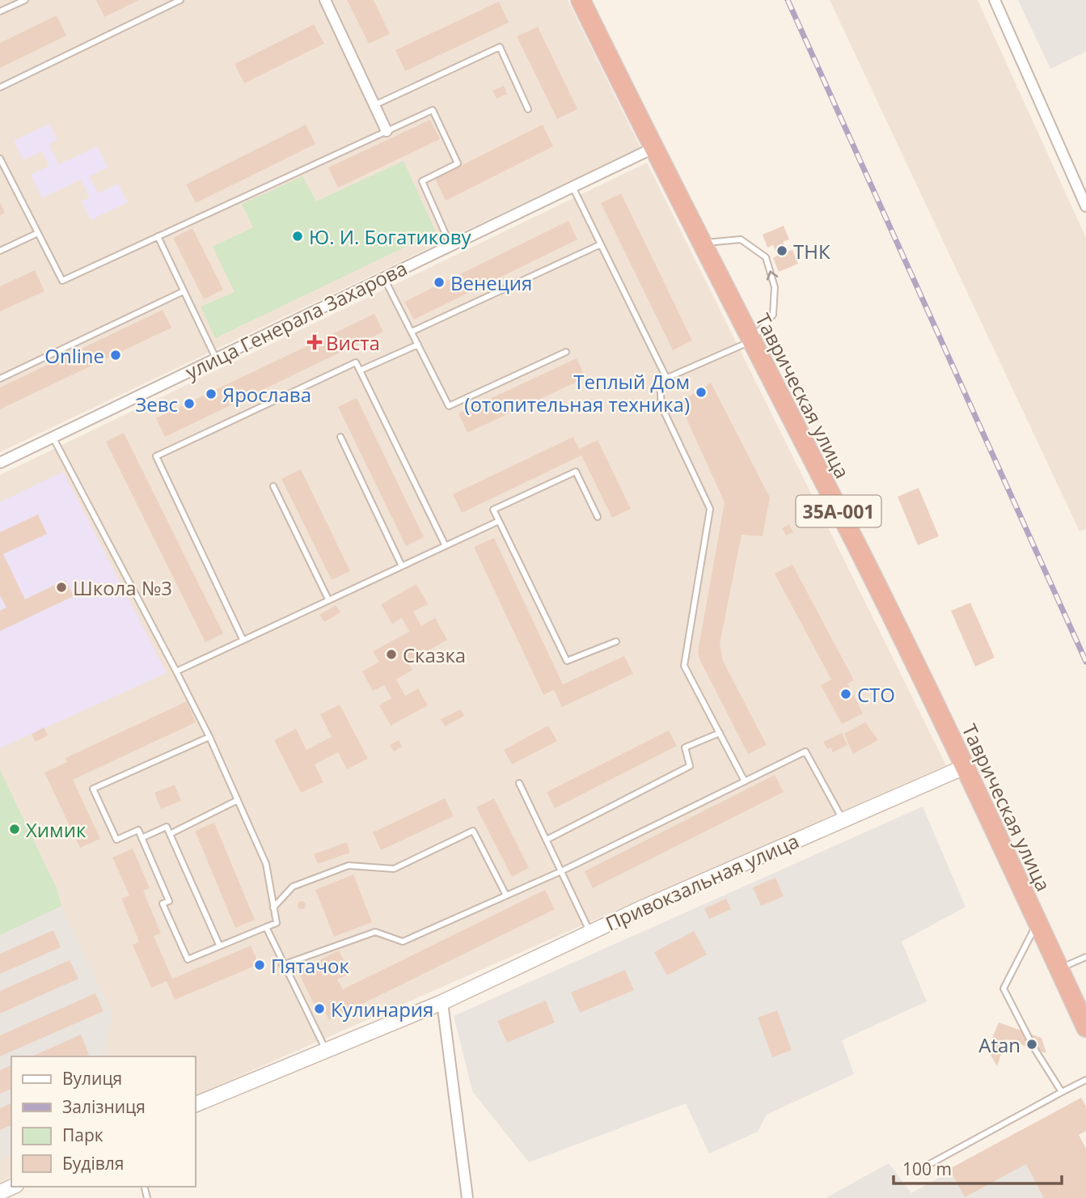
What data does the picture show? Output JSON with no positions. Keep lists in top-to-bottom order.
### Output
{
  "streets": {
    "highway": ["Таврическая улица", "35А-001"],
    "main road": ["Привокзальная улица"],
    "street": ["улица Генерала Захарова"]
  },
  "crossings": [
    ["улица Генерала Захарова", "Таврическая улица"],
    ["Таврическая улица", "Привокзальная улица"]
  ],
  "places": {
    "other": [
      "Ю. И. Богатикову",
      "ТНК",
      "Венеция",
      "Online",
      "Теплый Дом (отопительная техника)",
      "Ярослава",
      "Зевс",
      "Школа №3",
      "Сказка",
      "СТО",
      "Химик",
      "Пятачок",
      "Кулинария",
      "Atan"
    ],
    "health": ["Виста"]
  },
  "legend": [
    "Вулиця",
    "Залізниця",
    "Парк",
    "Будівля"
  ],
  "scale_bar": "100 m"
}
